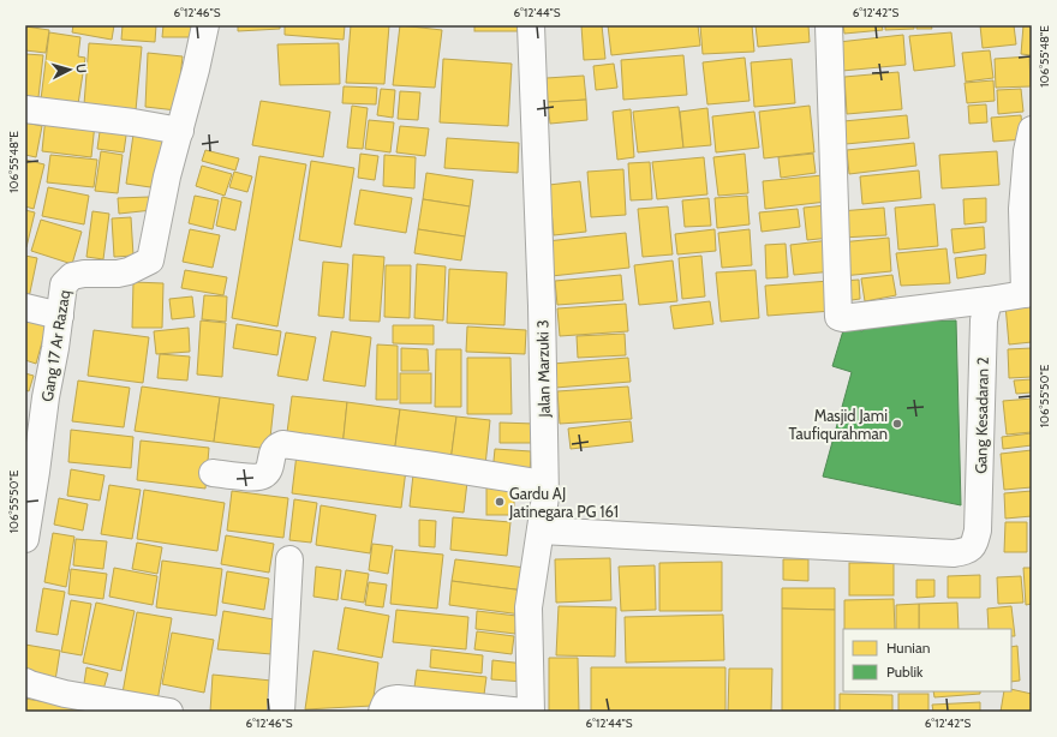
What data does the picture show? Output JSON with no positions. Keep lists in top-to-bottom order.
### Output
{
  "streets": {
    "street": ["Gang 17 Ar Razaq", "Jalan Marzuki 3", "Gang Kesadaran 2"]
  },
  "crossings": [
    ["Jalan Marzuki 3", "Gang Kesadaran 2"]
  ],
  "places": ["Masjid Jami Taufiqurahman", "Gardu AJ Jatinegara PG 161"],
  "legend": ["Hunian", "Publik"],
  "north": "right",
  "coordinates": [
    "6°12'46\"S",
    "6°12'44\"S",
    "6°12'42\"S",
    "106°55'48\"E",
    "106°55'50\"E"
  ]
}
